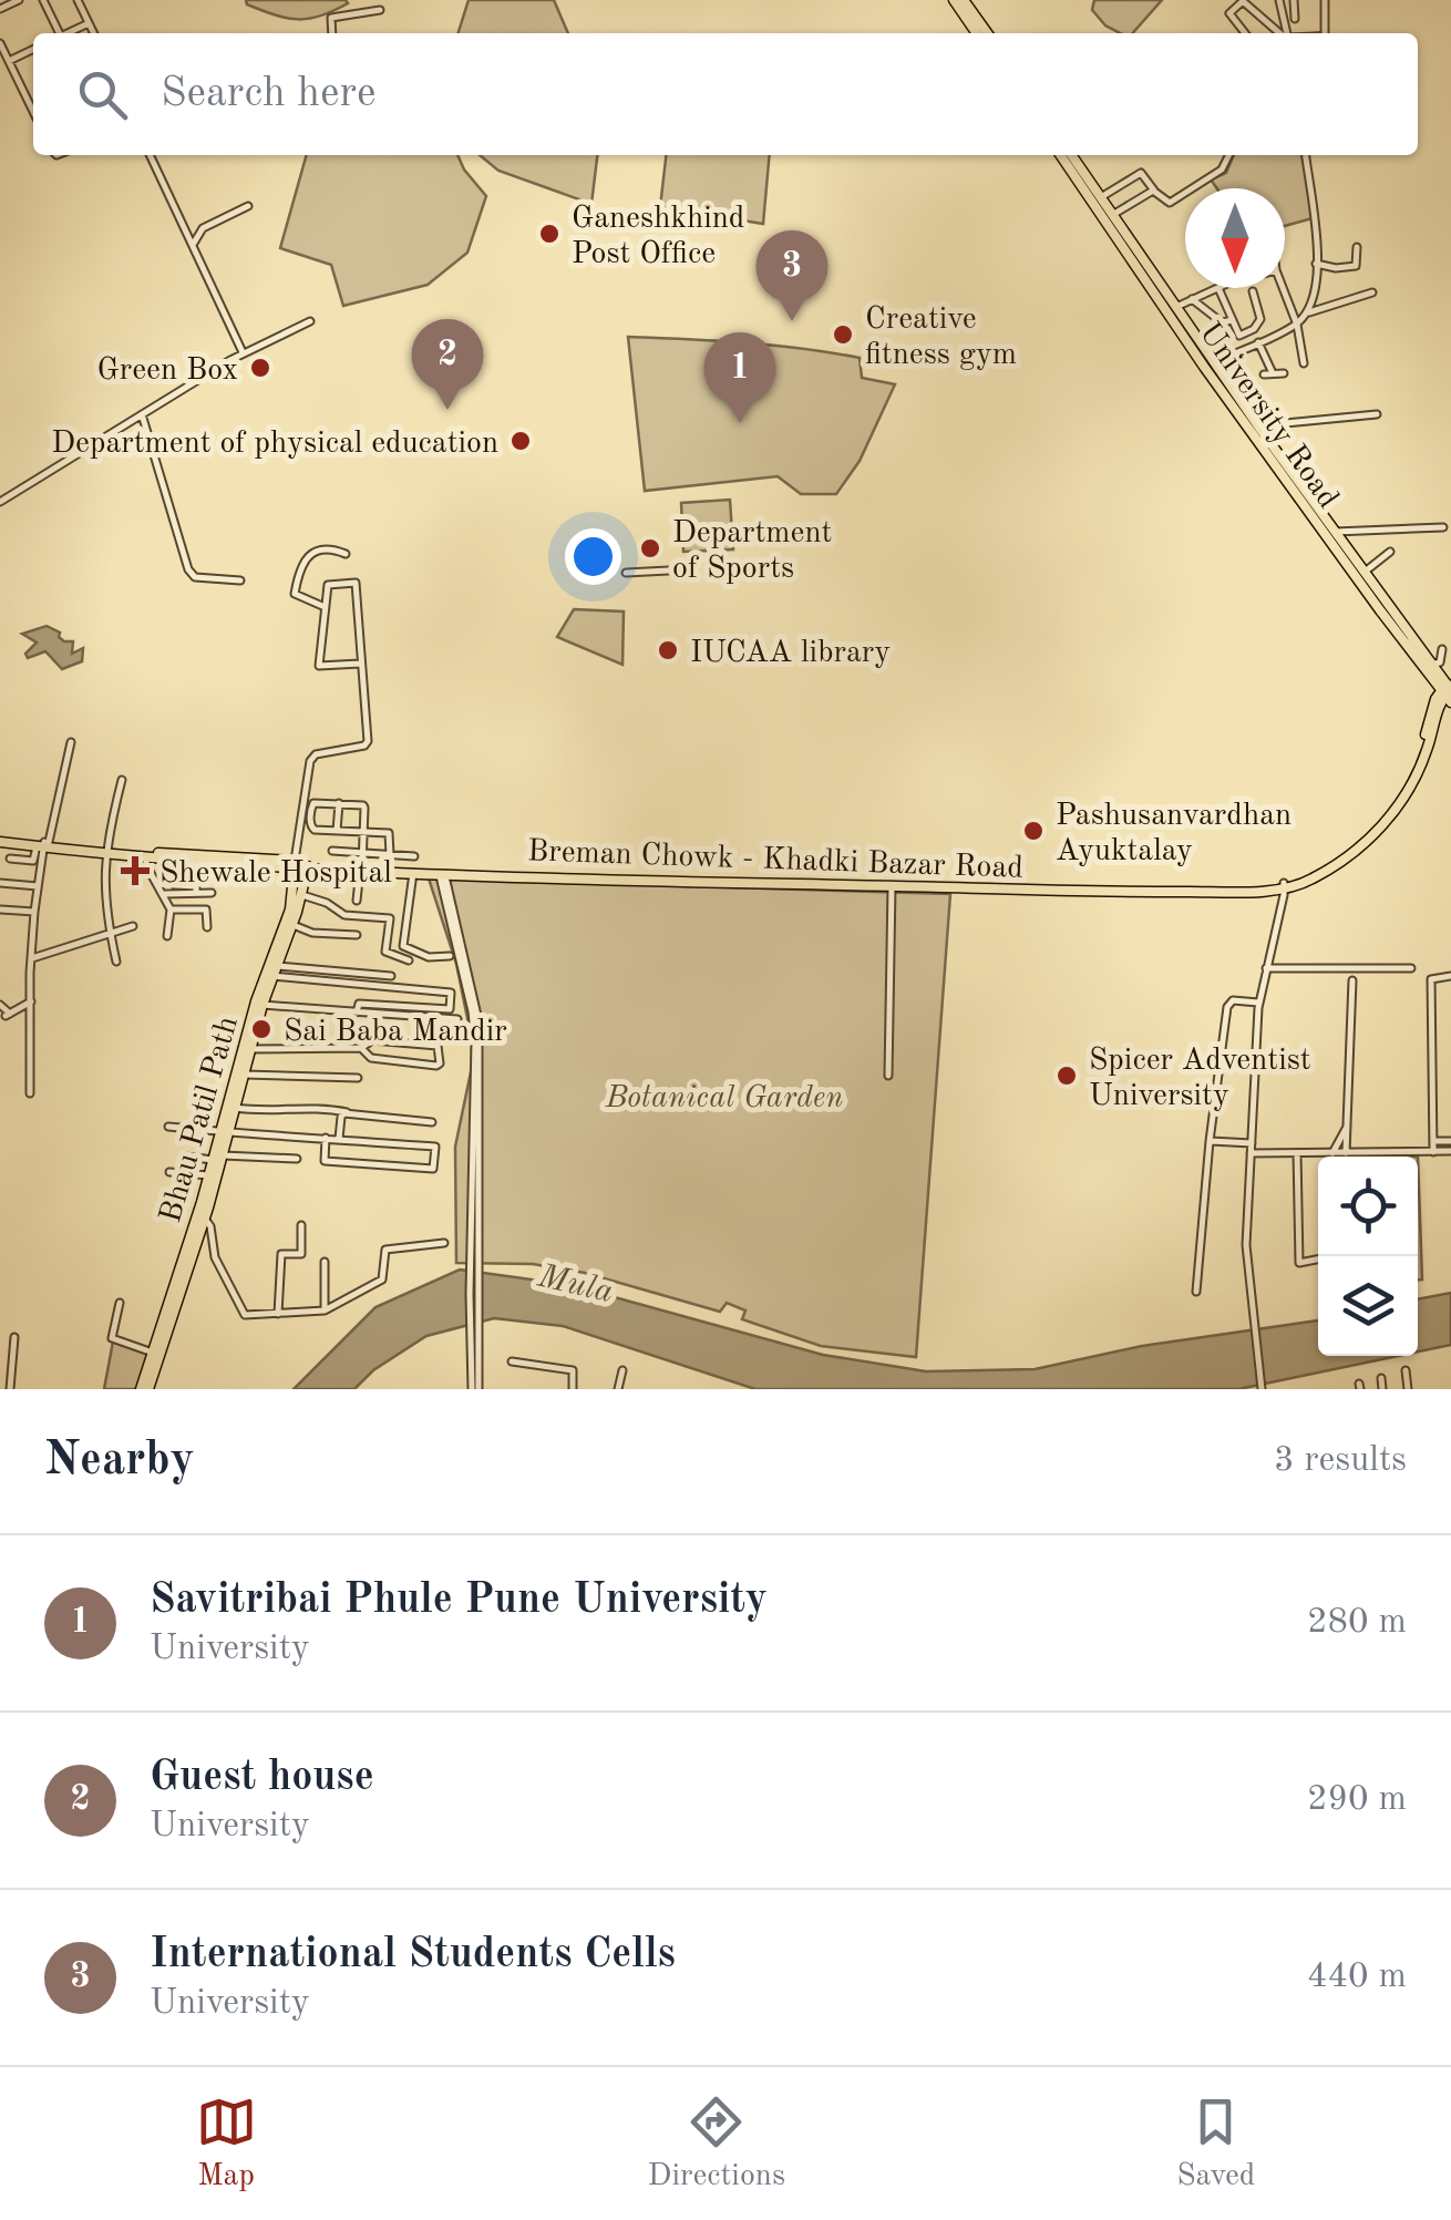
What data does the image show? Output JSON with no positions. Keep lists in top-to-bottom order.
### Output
{
  "streets": {
    "main road": ["University Road", "Breman Chowk - Khadki Bazar Road", "Bhau Patil Path"]
  },
  "crossings": [
    ["University Road", "Breman Chowk - Khadki Bazar Road"],
    ["Breman Chowk - Khadki Bazar Road", "Bhau Patil Path"]
  ],
  "water": ["Mula"],
  "parks": ["Botanical Garden"],
  "places": {
    "other": [
      "Ganeshkhind Post Office",
      "Creative fitness gym",
      "Green Box",
      "Department of physical education",
      "Department of Sports",
      "IUCAA library",
      "Pashusanvardhan Ayuktalay",
      "Sai Baba Mandir",
      "Spicer Adventist University"
    ],
    "health": ["Shewale Hospital"]
  },
  "north": "bottom",
  "page": {
    "search": "Search here",
    "pins": ["3", "2", "1"],
    "heading": ["Nearby", "3 results"],
    "list": [
      {
        "mark": "1",
        "name": "Savitribai Phule Pune University",
        "note": "University",
        "value": "280 m"
      },
      {
        "mark": "2",
        "name": "Guest house",
        "note": "University",
        "value": "290 m"
      },
      {
        "mark": "3",
        "name": "International Students Cells",
        "note": "University",
        "value": "440 m"
      }
    ],
    "nav": ["Map", "Directions", "Saved"]
  }
}
